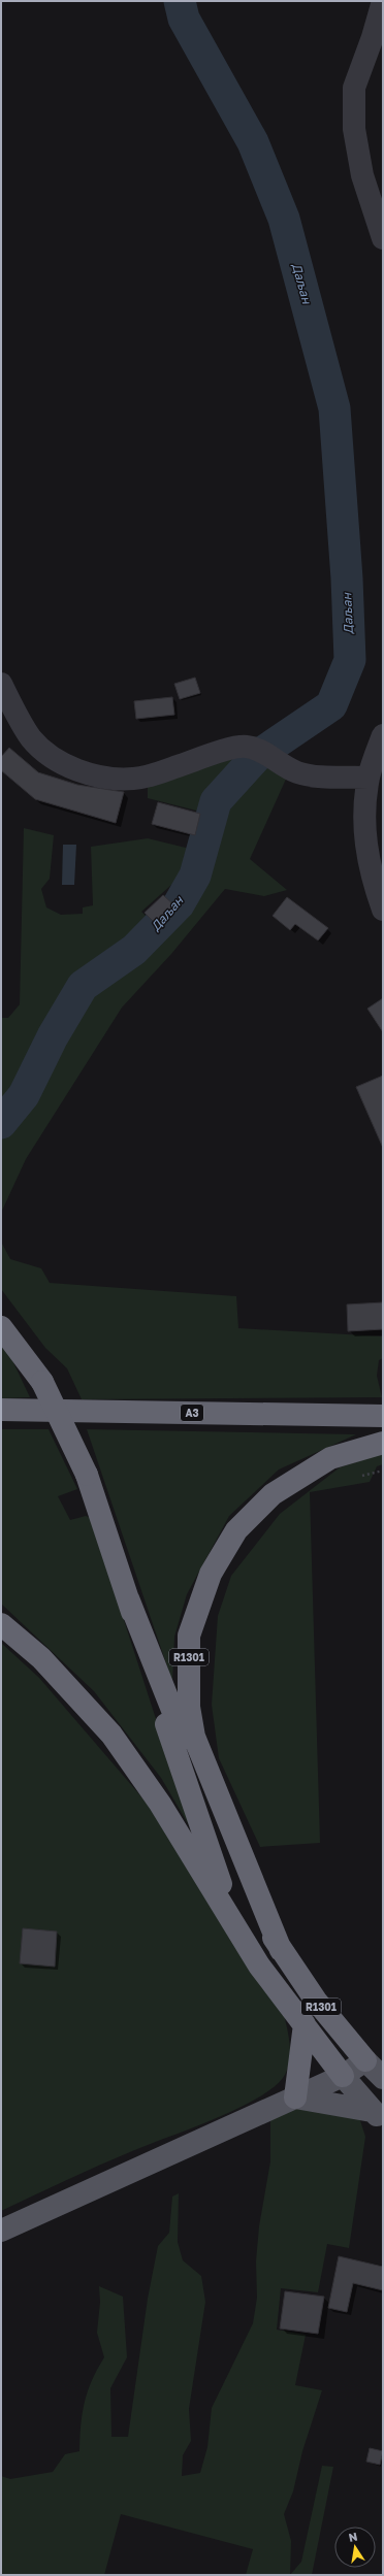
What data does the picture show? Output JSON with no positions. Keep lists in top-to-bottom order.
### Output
{
  "streets": {
    "highway": ["A3", "R1301"]
  },
  "water": ["Даљан"],
  "north": "top"
}
